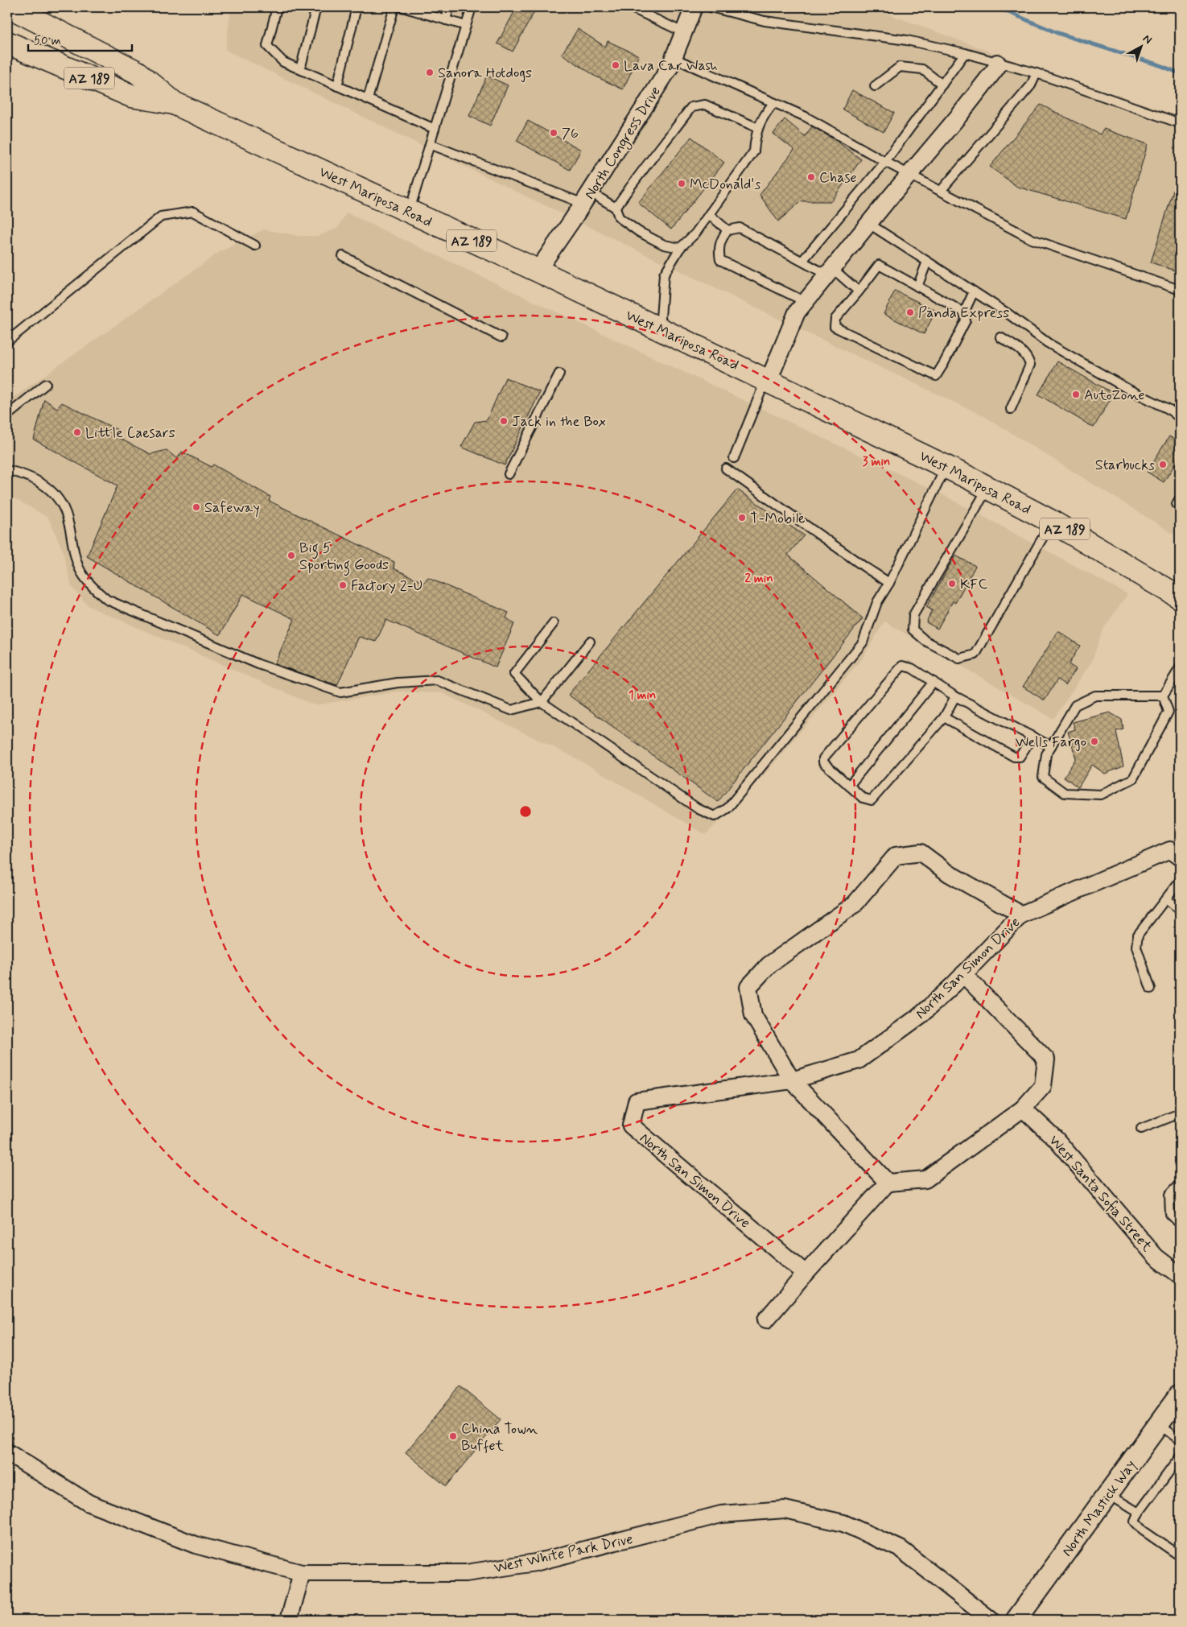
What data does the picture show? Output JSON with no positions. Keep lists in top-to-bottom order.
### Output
{
  "streets": {
    "main road": ["AZ 189", "West Mariposa Road"],
    "street": [
      "North Congress Drive",
      "North San Simon Drive",
      "West Santa Sofia Street",
      "North Mastick Way",
      "West White Park Drive"
    ]
  },
  "crossings": [
    ["North Congress Drive", "West Mariposa Road"]
  ],
  "places": [
    "Lava Car Wash",
    "Sanora Hotdogs",
    "76",
    "Chase",
    "McDonald's",
    "Panda Express",
    "AutoZone",
    "Jack in the Box",
    "Little Caesars",
    "Starbucks",
    "Safeway",
    "T-Mobile",
    "Big 5 Sporting Goods",
    "KFC",
    "Factory 2-U",
    "Wells Fargo",
    "China Town Buffet"
  ],
  "scale_bar": "50 m",
  "north": "top right",
  "rings": ["3 min", "2 min", "1 min"]
}
